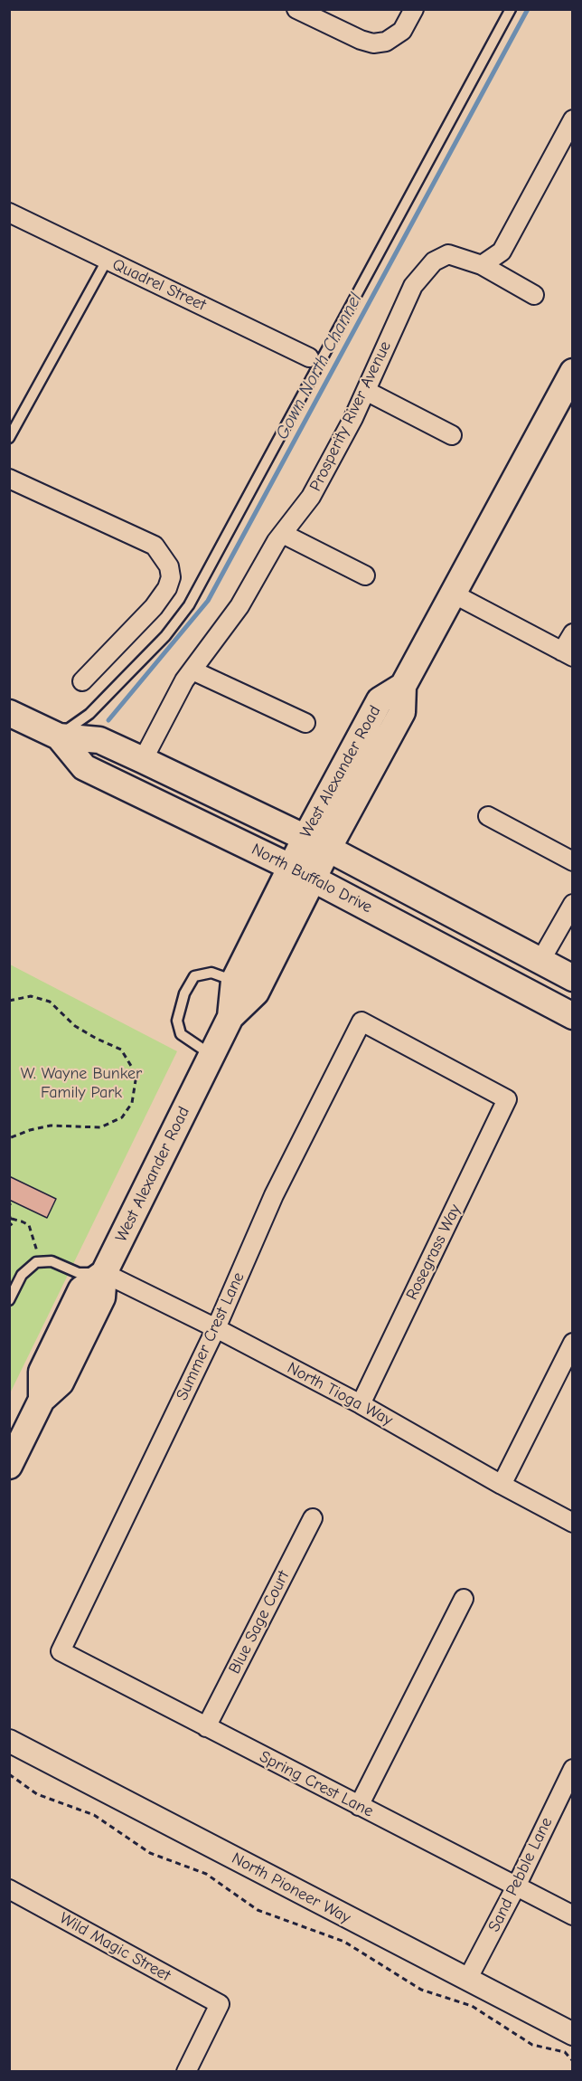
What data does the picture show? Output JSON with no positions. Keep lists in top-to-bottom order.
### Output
{
  "streets": {
    "main road": ["West Alexander Road", "North Buffalo Drive"],
    "street": [
      "Quadrel Street",
      "Prosperity River Avenue",
      "Rosegrass Way",
      "Summer Crest Lane",
      "North Tioga Way",
      "Blue Sage Court",
      "Spring Crest Lane",
      "Sand Pebble Lane",
      "North Pioneer Way",
      "Wild Magic Street"
    ]
  },
  "crossings": [
    ["Prosperity River Avenue", "North Buffalo Drive"],
    ["West Alexander Road", "North Buffalo Drive"],
    ["West Alexander Road", "North Tioga Way"],
    ["Rosegrass Way", "Summer Crest Lane"],
    ["Rosegrass Way", "North Tioga Way"],
    ["Summer Crest Lane", "North Tioga Way"],
    ["Summer Crest Lane", "Spring Crest Lane"],
    ["Blue Sage Court", "Spring Crest Lane"],
    ["Spring Crest Lane", "Sand Pebble Lane"],
    ["Sand Pebble Lane", "North Pioneer Way"]
  ],
  "water": ["Gown North Channel"],
  "parks": ["W. Wayne Bunker Family Park"]
}
